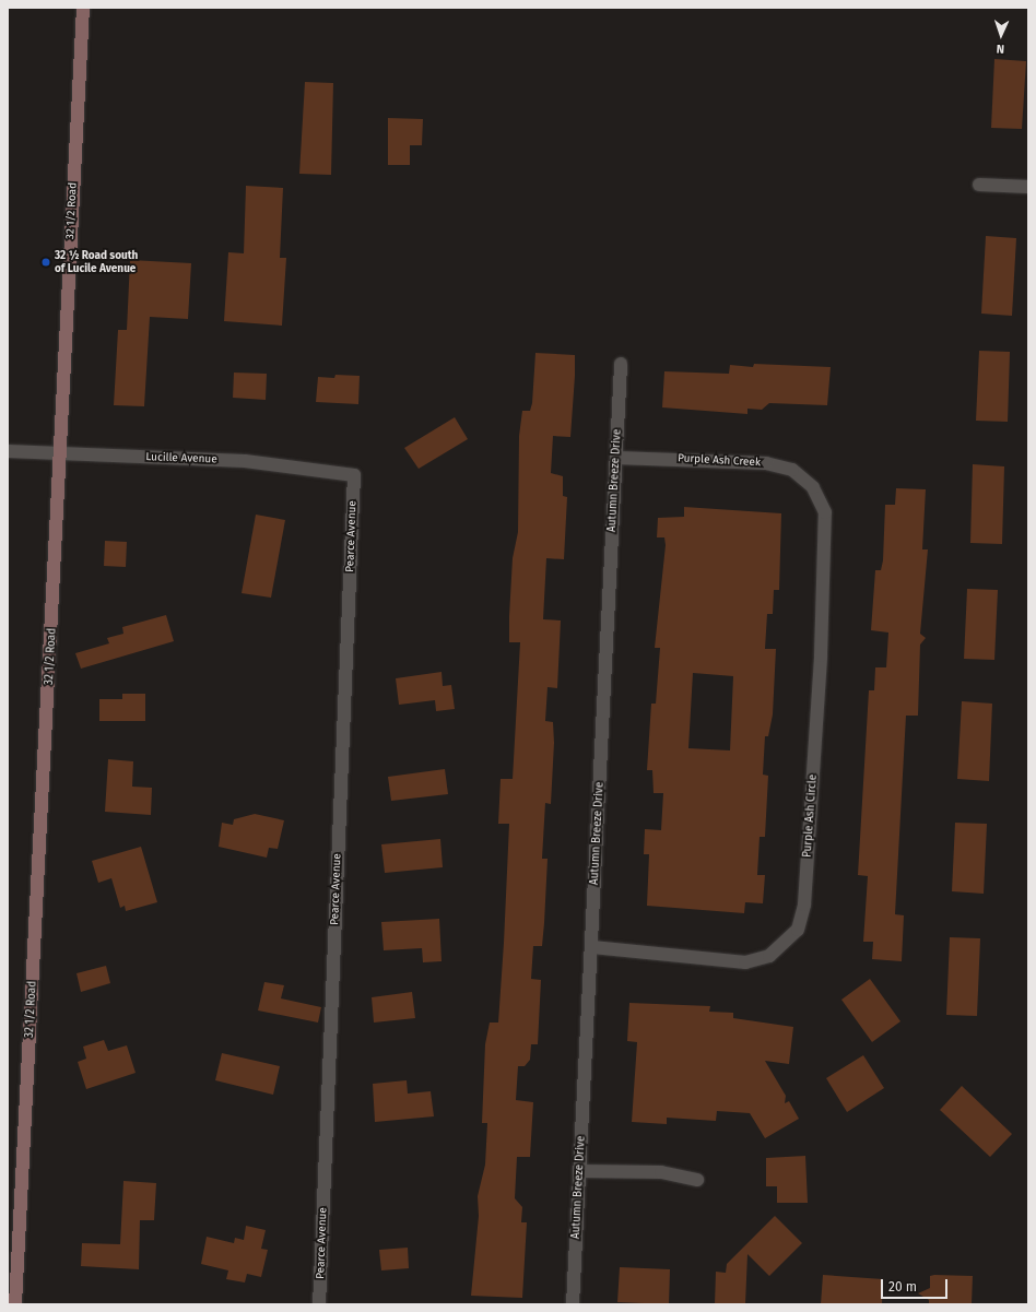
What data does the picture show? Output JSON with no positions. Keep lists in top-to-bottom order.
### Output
{
  "streets": {
    "street": [
      "32 1/2 Road",
      "Lucille Avenue",
      "Purple Ash Creek",
      "Autumn Breeze Drive",
      "Pearce Avenue",
      "Purple Ash Circle"
    ]
  },
  "crossings": [
    ["32 1/2 Road", "Lucille Avenue"],
    ["Lucille Avenue", "Pearce Avenue"],
    ["Purple Ash Creek", "Autumn Breeze Drive"],
    ["Purple Ash Creek", "Purple Ash Circle"],
    ["Autumn Breeze Drive", "Purple Ash Circle"]
  ],
  "places": ["32 ½ Road south of Lucile Avenue"],
  "scale_bar": "20 m",
  "north": "bottom"
}
